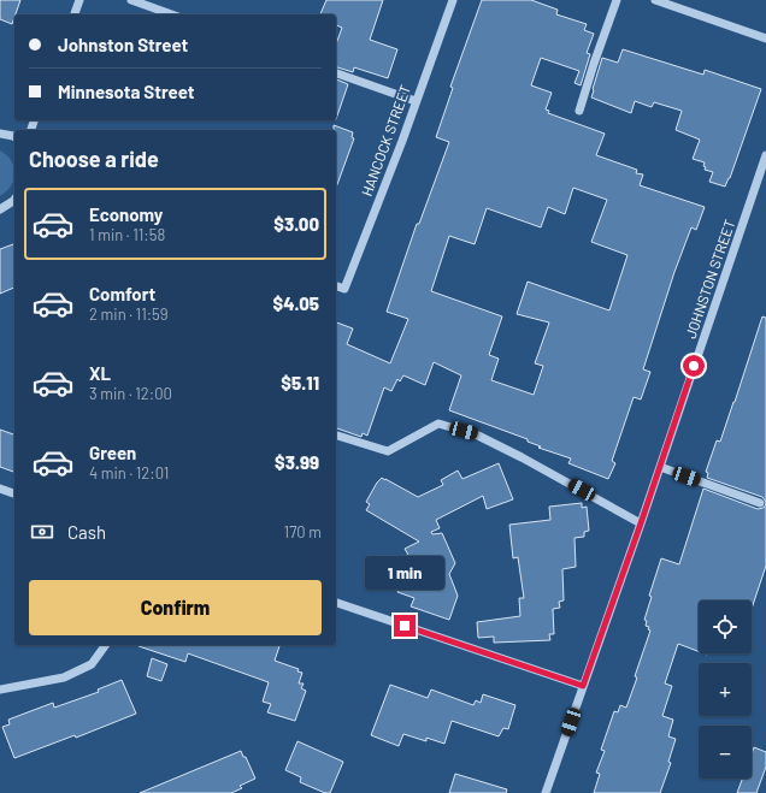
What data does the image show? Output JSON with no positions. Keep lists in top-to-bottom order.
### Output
{
  "streets": {
    "street": ["HANCOCK STREET", "JOHNSTON STREET"]
  },
  "page": {
    "banner": ["Johnston Street", "Minnesota Street"],
    "heading": "Choose a ride",
    "list": [
      {
        "name": "Economy",
        "note": "1 min · 11:58",
        "value": "$3.00"
      },
      {
        "name": "Comfort",
        "note": "2 min · 11:59",
        "value": "$4.05"
      },
      {
        "name": "XL",
        "note": "3 min · 12:00",
        "value": "$5.11"
      },
      {
        "name": "Green",
        "note": "4 min · 12:01",
        "value": "$3.99"
      }
    ],
    "pay": ["Cash", "170 m"],
    "bubble": "1 min",
    "buttons": "Confirm",
    "map_buttons": ["+", "−"]
  }
}
